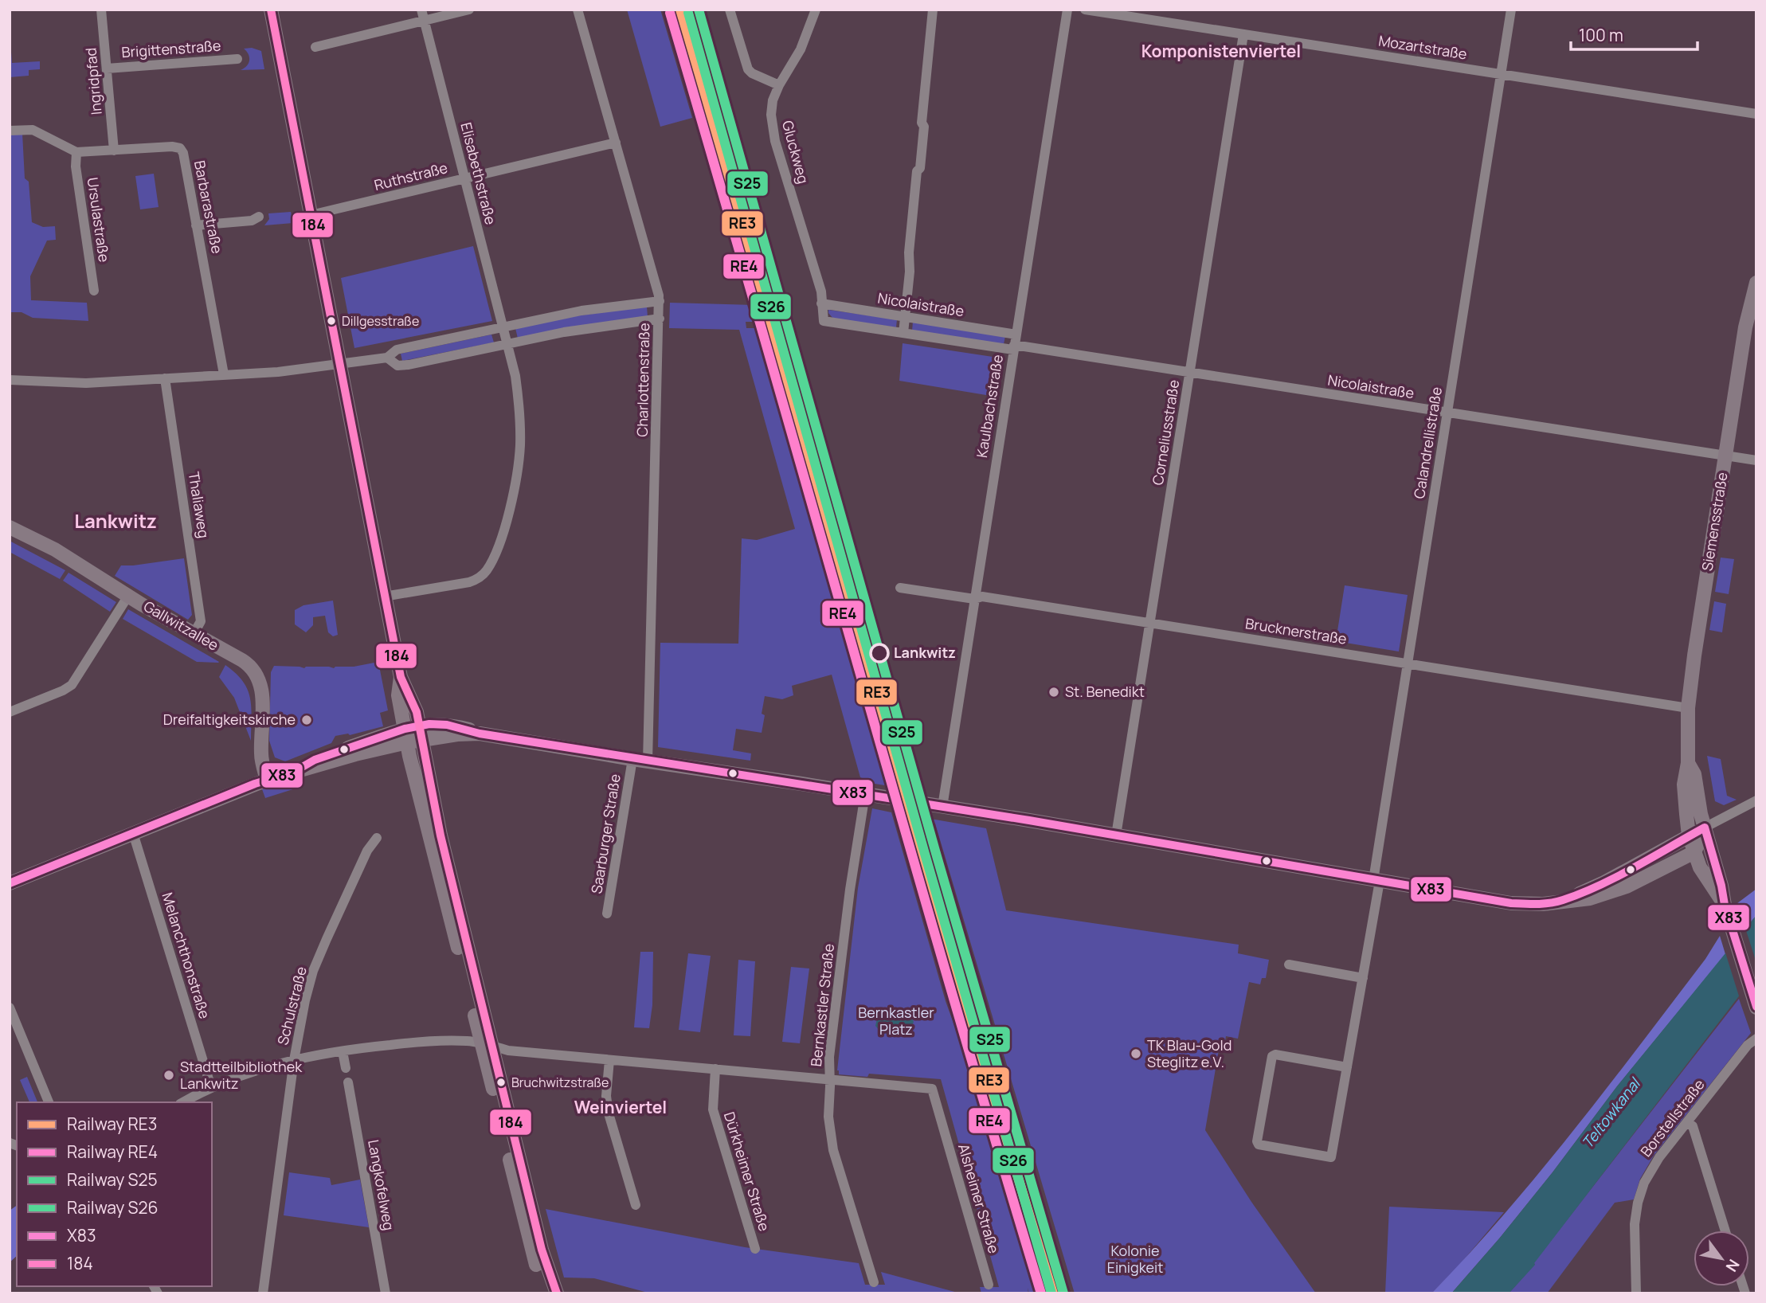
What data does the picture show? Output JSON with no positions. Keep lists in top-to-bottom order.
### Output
{
  "streets": {
    "main road": ["Siemensstraße", "Gallwitzallee"],
    "street": [
      "Mozartstraße",
      "Brigittenstraße",
      "Ingridpfad",
      "Gluckweg",
      "Elisabethstraße",
      "Ruthstraße",
      "Barbarastraße",
      "Ursulastraße",
      "Nicolaistraße",
      "Charlottenstraße",
      "Kaulbachstraße",
      "Corneliusstraße",
      "Calandrellistraße",
      "Thaliaweg",
      "Brucknerstraße",
      "Saarburger Straße",
      "Melanchthonstraße",
      "Bernkastler Straße",
      "Schulstraße",
      "Borstellstraße",
      "Dürkheimer Straße",
      "Langkofelweg",
      "Alsheimer Straße"
    ]
  },
  "crossings": [
    ["Mozartstraße", "Corneliusstraße"],
    ["Mozartstraße", "Calandrellistraße"],
    ["Brigittenstraße", "Ingridpfad"],
    ["Ingridpfad", "Barbarastraße"],
    ["Gluckweg", "Nicolaistraße"],
    ["Elisabethstraße", "Ruthstraße"],
    ["Ruthstraße", "Charlottenstraße"],
    ["Barbarastraße", "Ursulastraße"],
    ["Nicolaistraße", "Kaulbachstraße"],
    ["Nicolaistraße", "Corneliusstraße"],
    ["Nicolaistraße", "Calandrellistraße"],
    ["Nicolaistraße", "Siemensstraße"],
    ["Kaulbachstraße", "Brucknerstraße"],
    ["Corneliusstraße", "Brucknerstraße"],
    ["Calandrellistraße", "Brucknerstraße"],
    ["Thaliaweg", "Gallwitzallee"],
    ["Siemensstraße", "Brucknerstraße"],
    ["Bernkastler Straße", "Alsheimer Straße"]
  ],
  "districts": ["Komponistenviertel", "Lankwitz", "Weinviertel"],
  "water": ["Teltowkanal"],
  "parks": ["Bernkastler Platz", "Kolonie Einigkeit"],
  "places": [
    "Dillgesstraße",
    "Lankwitz",
    "St. Benedikt",
    "Dreifaltigkeitskirche",
    "TK Blau-Gold Steglitz e.V.",
    "Stadtteilbibliothek Lankwitz",
    "Bruchwitzstraße"
  ],
  "lines": [
    "rail line RE3",
    "rail line S25",
    "transit line 184",
    "rail line RE4",
    "rail line S26",
    "transit line X83"
  ],
  "legend": [
    "Railway RE3",
    "Railway RE4",
    "Railway S25",
    "Railway S26",
    "X83",
    "184"
  ],
  "scale_bar": "100 m",
  "north": "bottom right"
}
